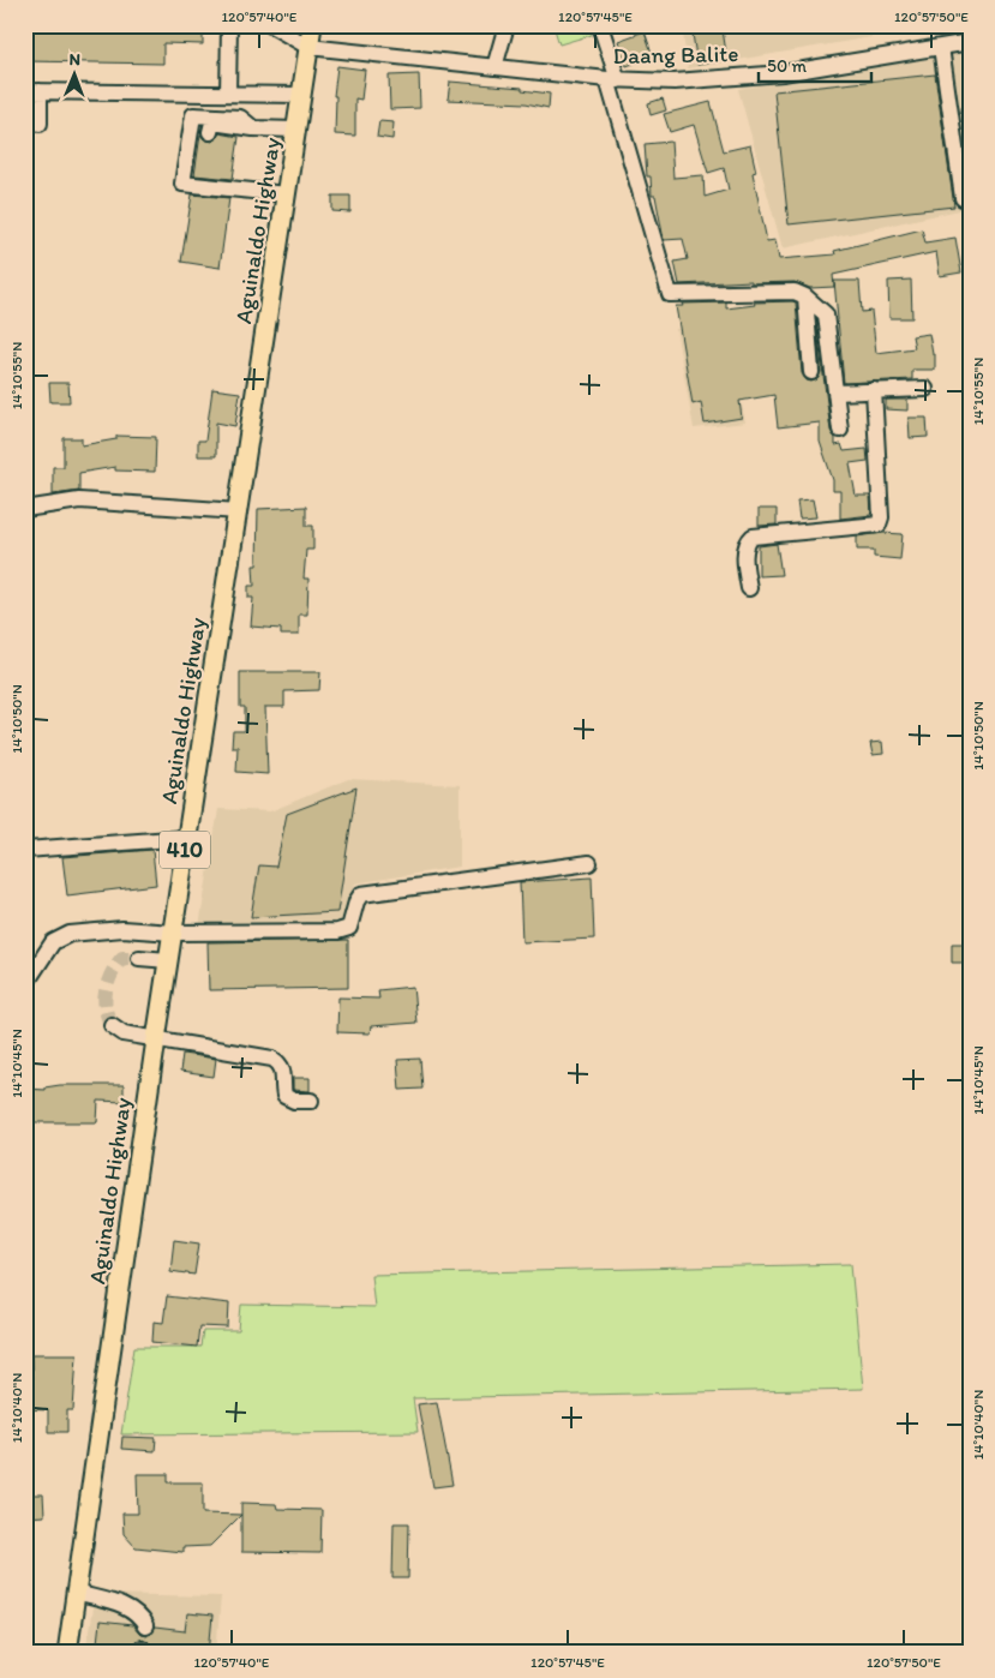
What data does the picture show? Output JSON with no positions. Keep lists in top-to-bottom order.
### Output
{
  "streets": {
    "main road": ["Aguinaldo Highway", "410"],
    "street": ["Daang Balite"]
  },
  "crossings": [
    ["Daang Balite", "Aguinaldo Highway"]
  ],
  "scale_bar": "50 m",
  "north": "top",
  "coordinates": [
    "120°57'40\"E",
    "120°57'45\"E",
    "120°57'50\"E",
    "14°10'55\"N",
    "14°10'50\"N",
    "14°10'45\"N",
    "14°10'40\"N"
  ]
}
